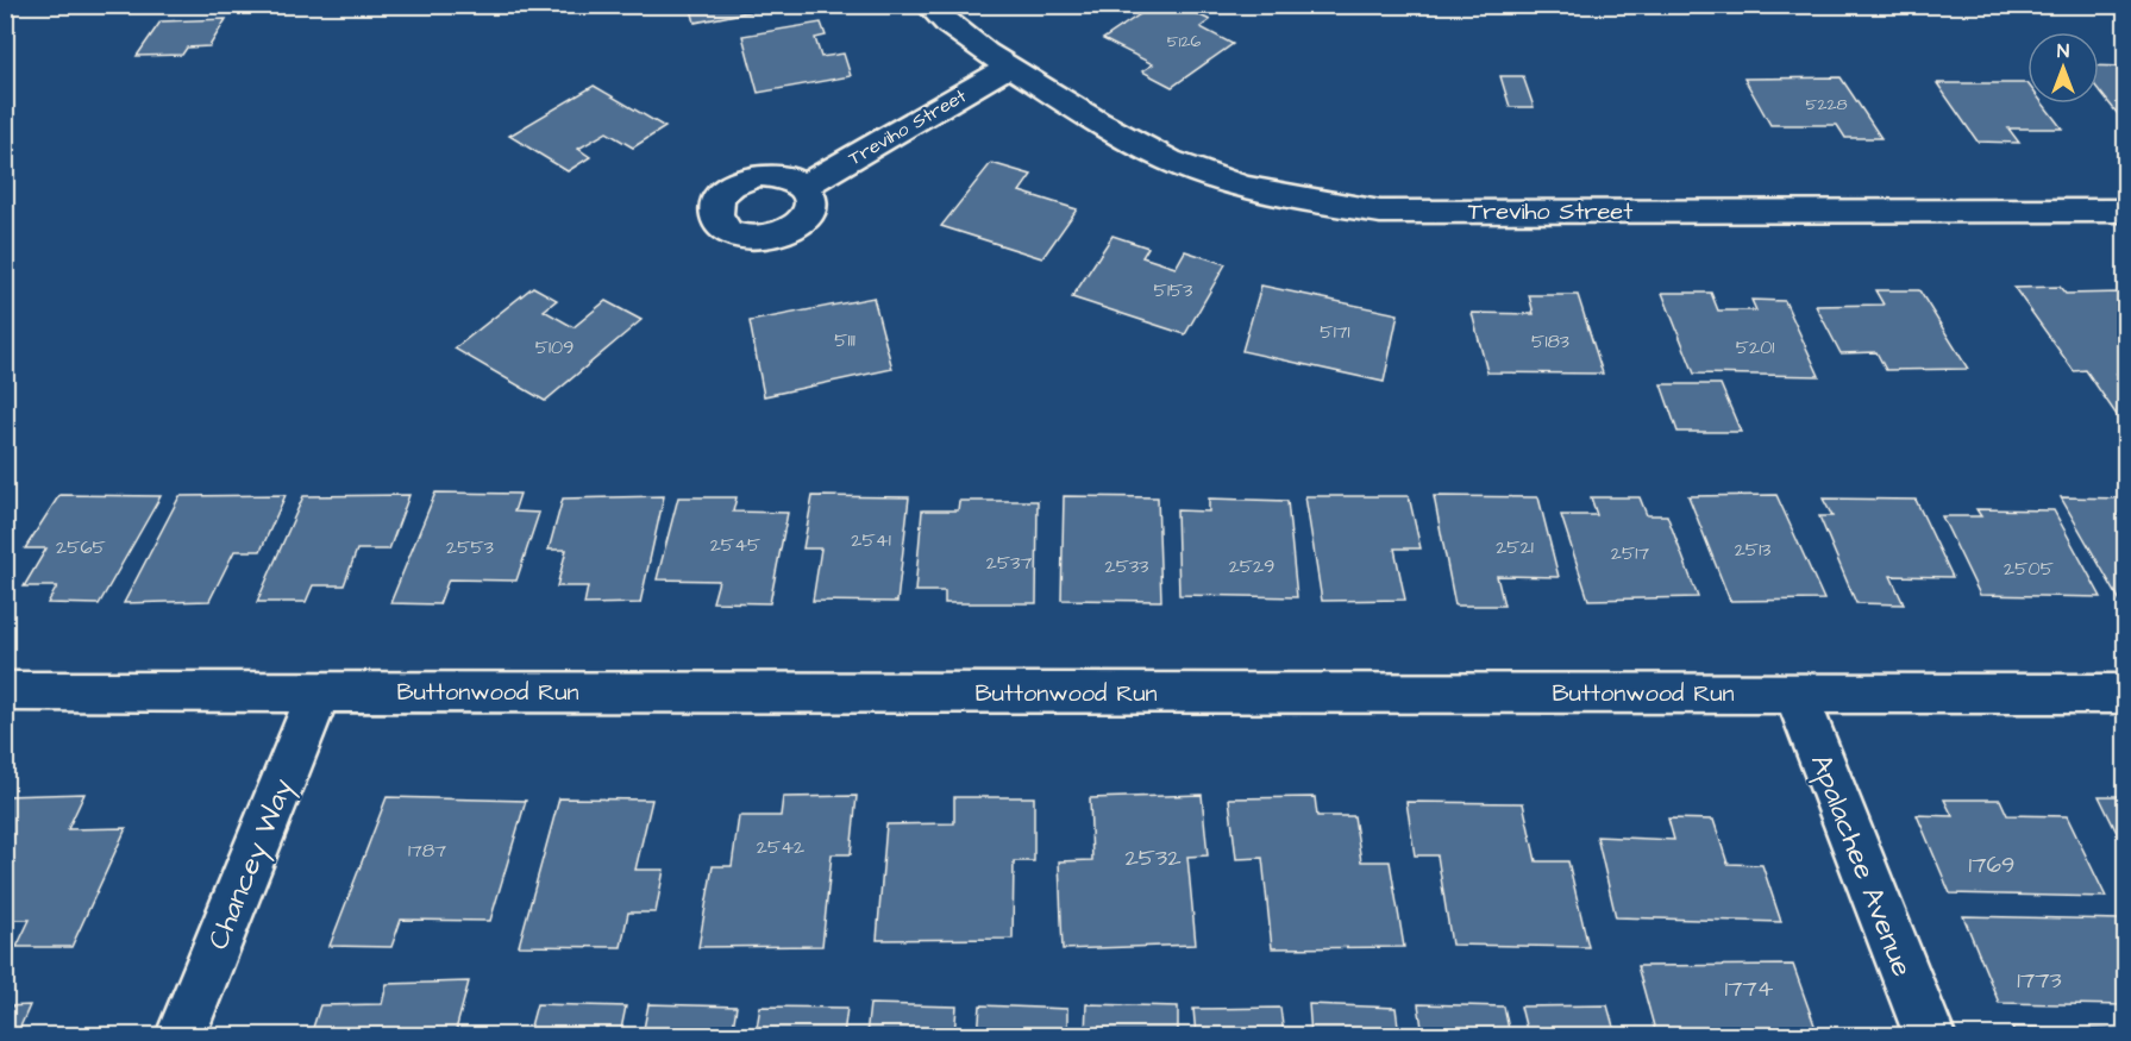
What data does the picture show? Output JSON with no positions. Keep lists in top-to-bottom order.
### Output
{
  "streets": {
    "street": [
      "Treviho Street",
      "Buttonwood Run",
      "Chancey Way",
      "Apalachee Avenue"
    ]
  },
  "crossings": [
    ["Buttonwood Run", "Chancey Way"],
    ["Buttonwood Run", "Apalachee Avenue"]
  ],
  "house_numbers": [
    "5126",
    "5228",
    "5153",
    "5171",
    "5111",
    "5183",
    "5109",
    "5201",
    "2541",
    "2545",
    "2565",
    "2553",
    "2521",
    "2513",
    "2517",
    "2537",
    "2533",
    "2529",
    "2505",
    "2542",
    "1787",
    "2532",
    "1769",
    "1773",
    "1774"
  ],
  "north": "top"
}
